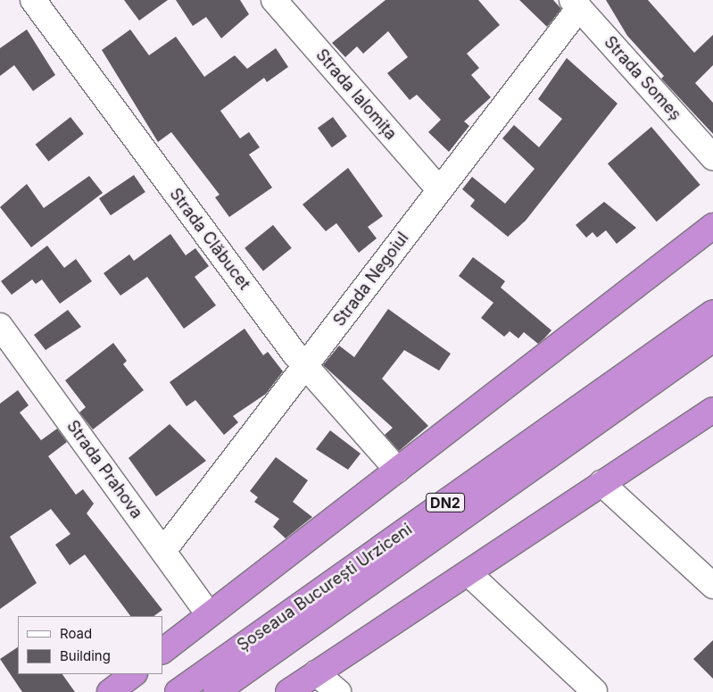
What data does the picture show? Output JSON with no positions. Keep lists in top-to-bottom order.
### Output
{
  "streets": {
    "highway": ["DN2", "Șoseaua București Urziceni"],
    "street": [
      "Strada Someș",
      "Strada Ialomița",
      "Strada Clăbucet",
      "Strada Negoiul",
      "Strada Prahova"
    ]
  },
  "crossings": [
    ["Strada Someș", "Strada Negoiul"],
    ["Strada Ialomița", "Strada Negoiul"],
    ["Strada Clăbucet", "Strada Negoiul"],
    ["Strada Negoiul", "Strada Prahova"]
  ],
  "legend": ["Road", "Building"]
}
